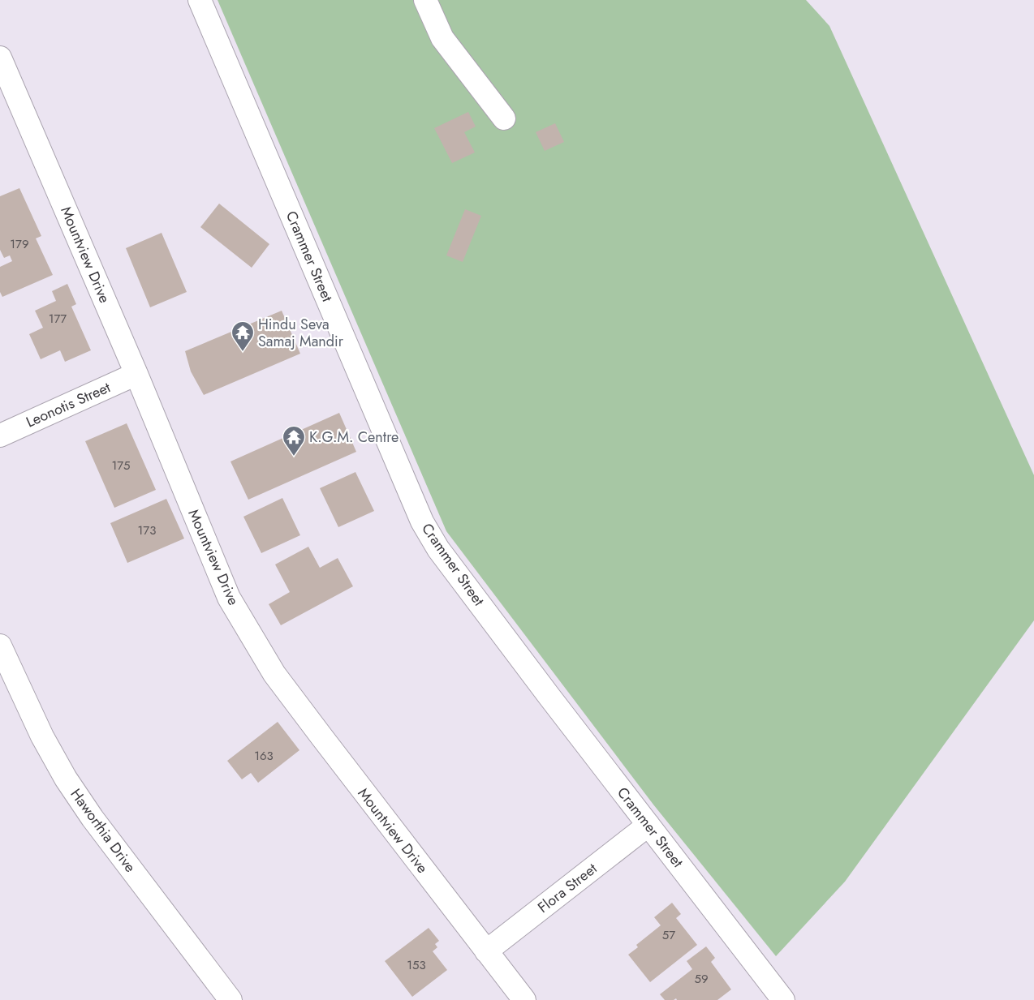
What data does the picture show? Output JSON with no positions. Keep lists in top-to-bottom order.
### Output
{
  "streets": {
    "street": [
      "Mountview Drive",
      "Crammer Street",
      "Leonotis Street",
      "Haworthia Drive",
      "Flora Street"
    ]
  },
  "crossings": [
    ["Mountview Drive", "Leonotis Street"],
    ["Mountview Drive", "Flora Street"],
    ["Crammer Street", "Flora Street"]
  ],
  "places": {
    "temple": ["Hindu Seva Samaj Mandir", "K.G.M. Centre"]
  },
  "house_numbers": [
    "179",
    "177",
    "175",
    "173",
    "163",
    "57",
    "153",
    "59"
  ]
}
